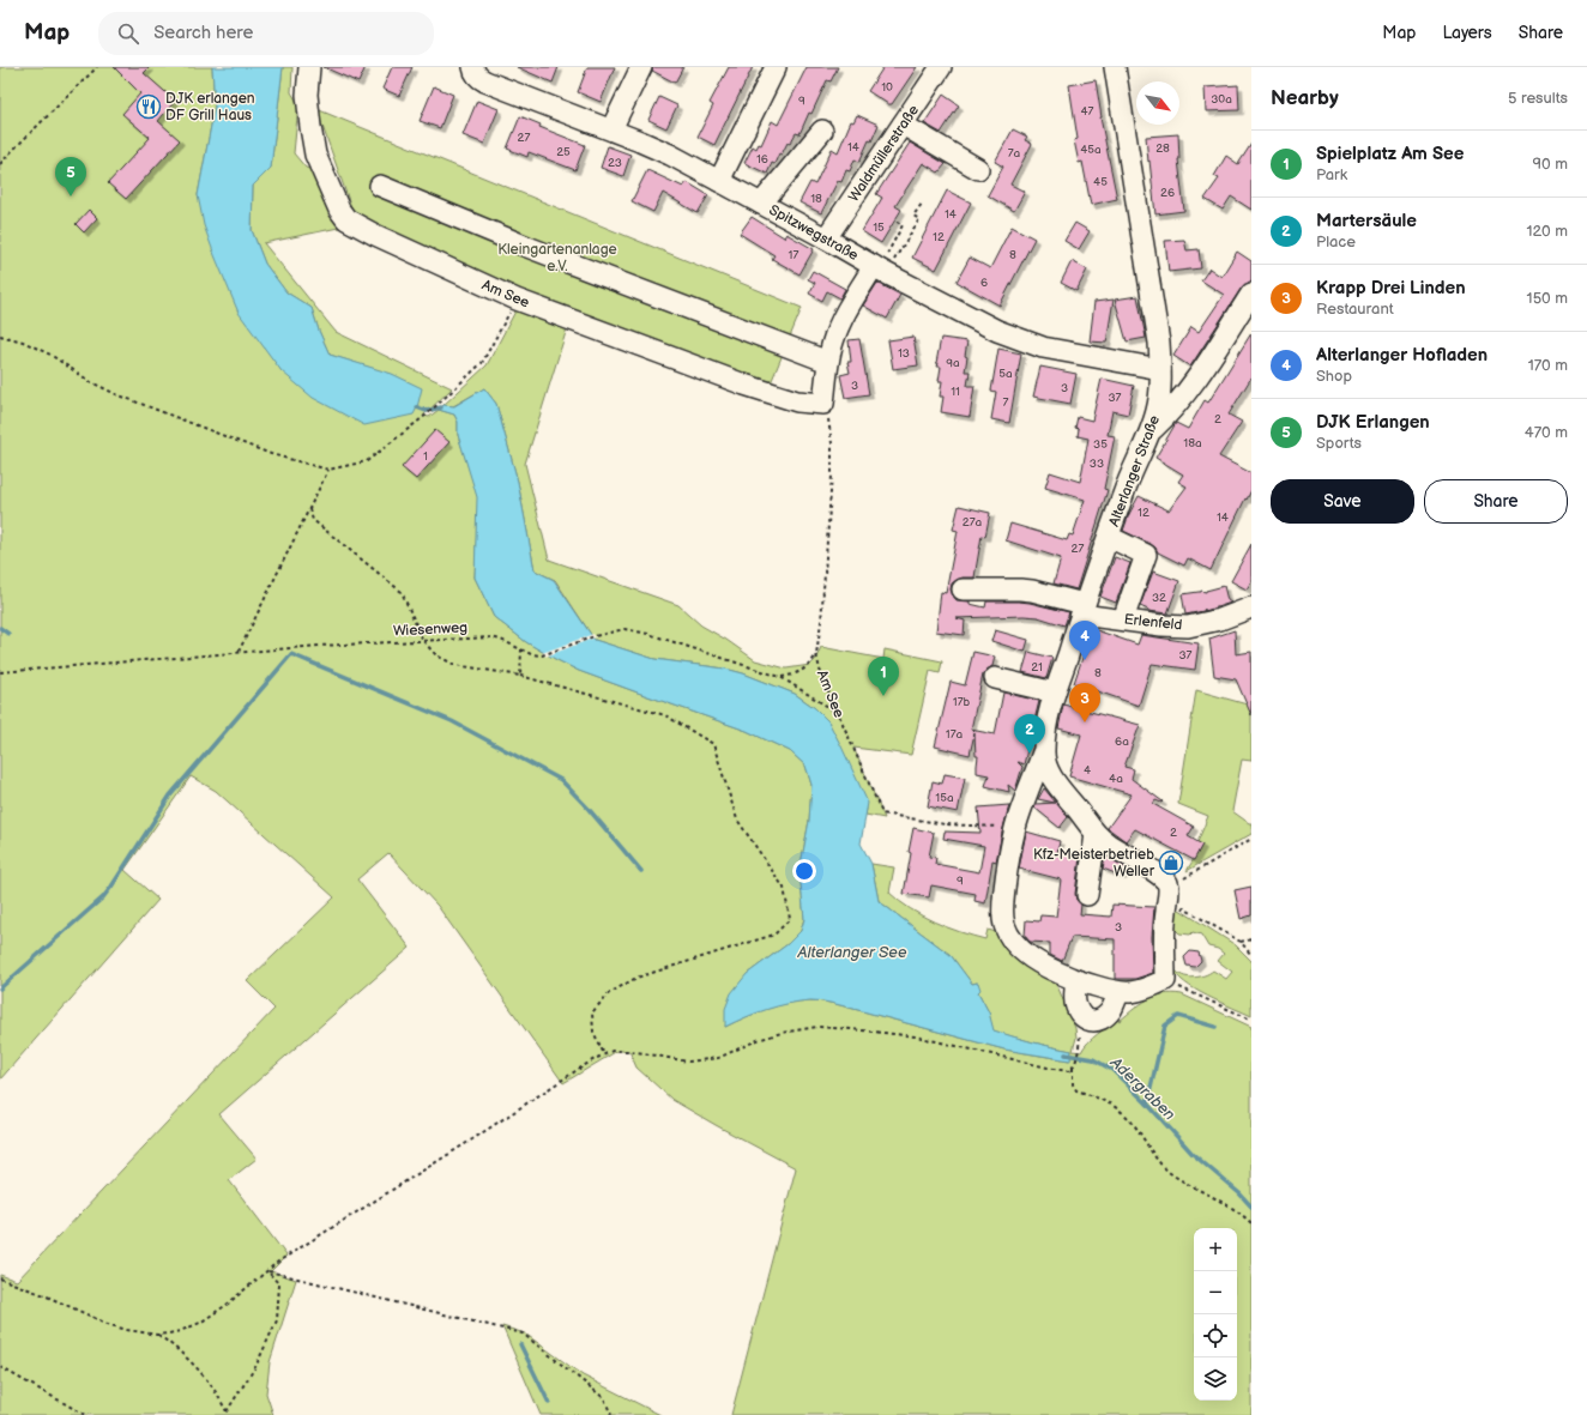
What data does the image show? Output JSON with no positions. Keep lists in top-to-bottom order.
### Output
{
  "streets": {
    "street": [
      "Waldmüllerstraße",
      "Spitzwegstraße",
      "Am See",
      "Alterlanger Straße",
      "Erlenfeld"
    ],
    "path": ["Wiesenweg"]
  },
  "crossings": [
    ["Waldmüllerstraße", "Spitzwegstraße"],
    ["Spitzwegstraße", "Alterlanger Straße"],
    ["Am See", "Alterlanger Straße"],
    ["Am See", "Wiesenweg"],
    ["Alterlanger Straße", "Erlenfeld"]
  ],
  "water": ["Alterlanger See", "Adergraben"],
  "parks": ["Kleingartenanlage e.V."],
  "places": {
    "restaurant": ["DJK erlangen DF Grill Haus"],
    "shop": ["Kfz-Meisterbetrieb Weller"]
  },
  "house_numbers": [
    "10",
    "30a",
    "9",
    "47",
    "27",
    "14",
    "28",
    "45a",
    "25",
    "7a",
    "16",
    "23",
    "45",
    "26",
    "18",
    "14",
    "15",
    "12",
    "17",
    "8",
    "6",
    "13",
    "9a",
    "5a",
    "3",
    "3",
    "11",
    "37",
    "7",
    "2",
    "18a",
    "35",
    "1",
    "33",
    "12",
    "14",
    "27a",
    "27",
    "32",
    "37",
    "21",
    "8",
    "17b",
    "17a",
    "6a",
    "4",
    "4a",
    "15a",
    "2",
    "9",
    "3"
  ],
  "north": "bottom right",
  "page": {
    "header": "Map",
    "search": "Search here",
    "nav": ["Map", "Layers", "Share"],
    "heading": ["Nearby", "5 results"],
    "list": [
      {
        "mark": "1",
        "name": "Spielplatz Am See",
        "note": "Park",
        "value": "90 m"
      },
      {
        "mark": "2",
        "name": "Martersäule",
        "note": "Place",
        "value": "120 m"
      },
      {
        "mark": "3",
        "name": "Krapp Drei Linden",
        "note": "Restaurant",
        "value": "150 m"
      },
      {
        "mark": "4",
        "name": "Alterlanger Hofladen",
        "note": "Shop",
        "value": "170 m"
      },
      {
        "mark": "5",
        "name": "DJK Erlangen",
        "note": "Sports",
        "value": "470 m"
      }
    ],
    "pins": [
      "5",
      "4",
      "1",
      "3",
      "2"
    ],
    "buttons": ["Save", "Share"],
    "map_buttons": ["+", "−"]
  }
}
